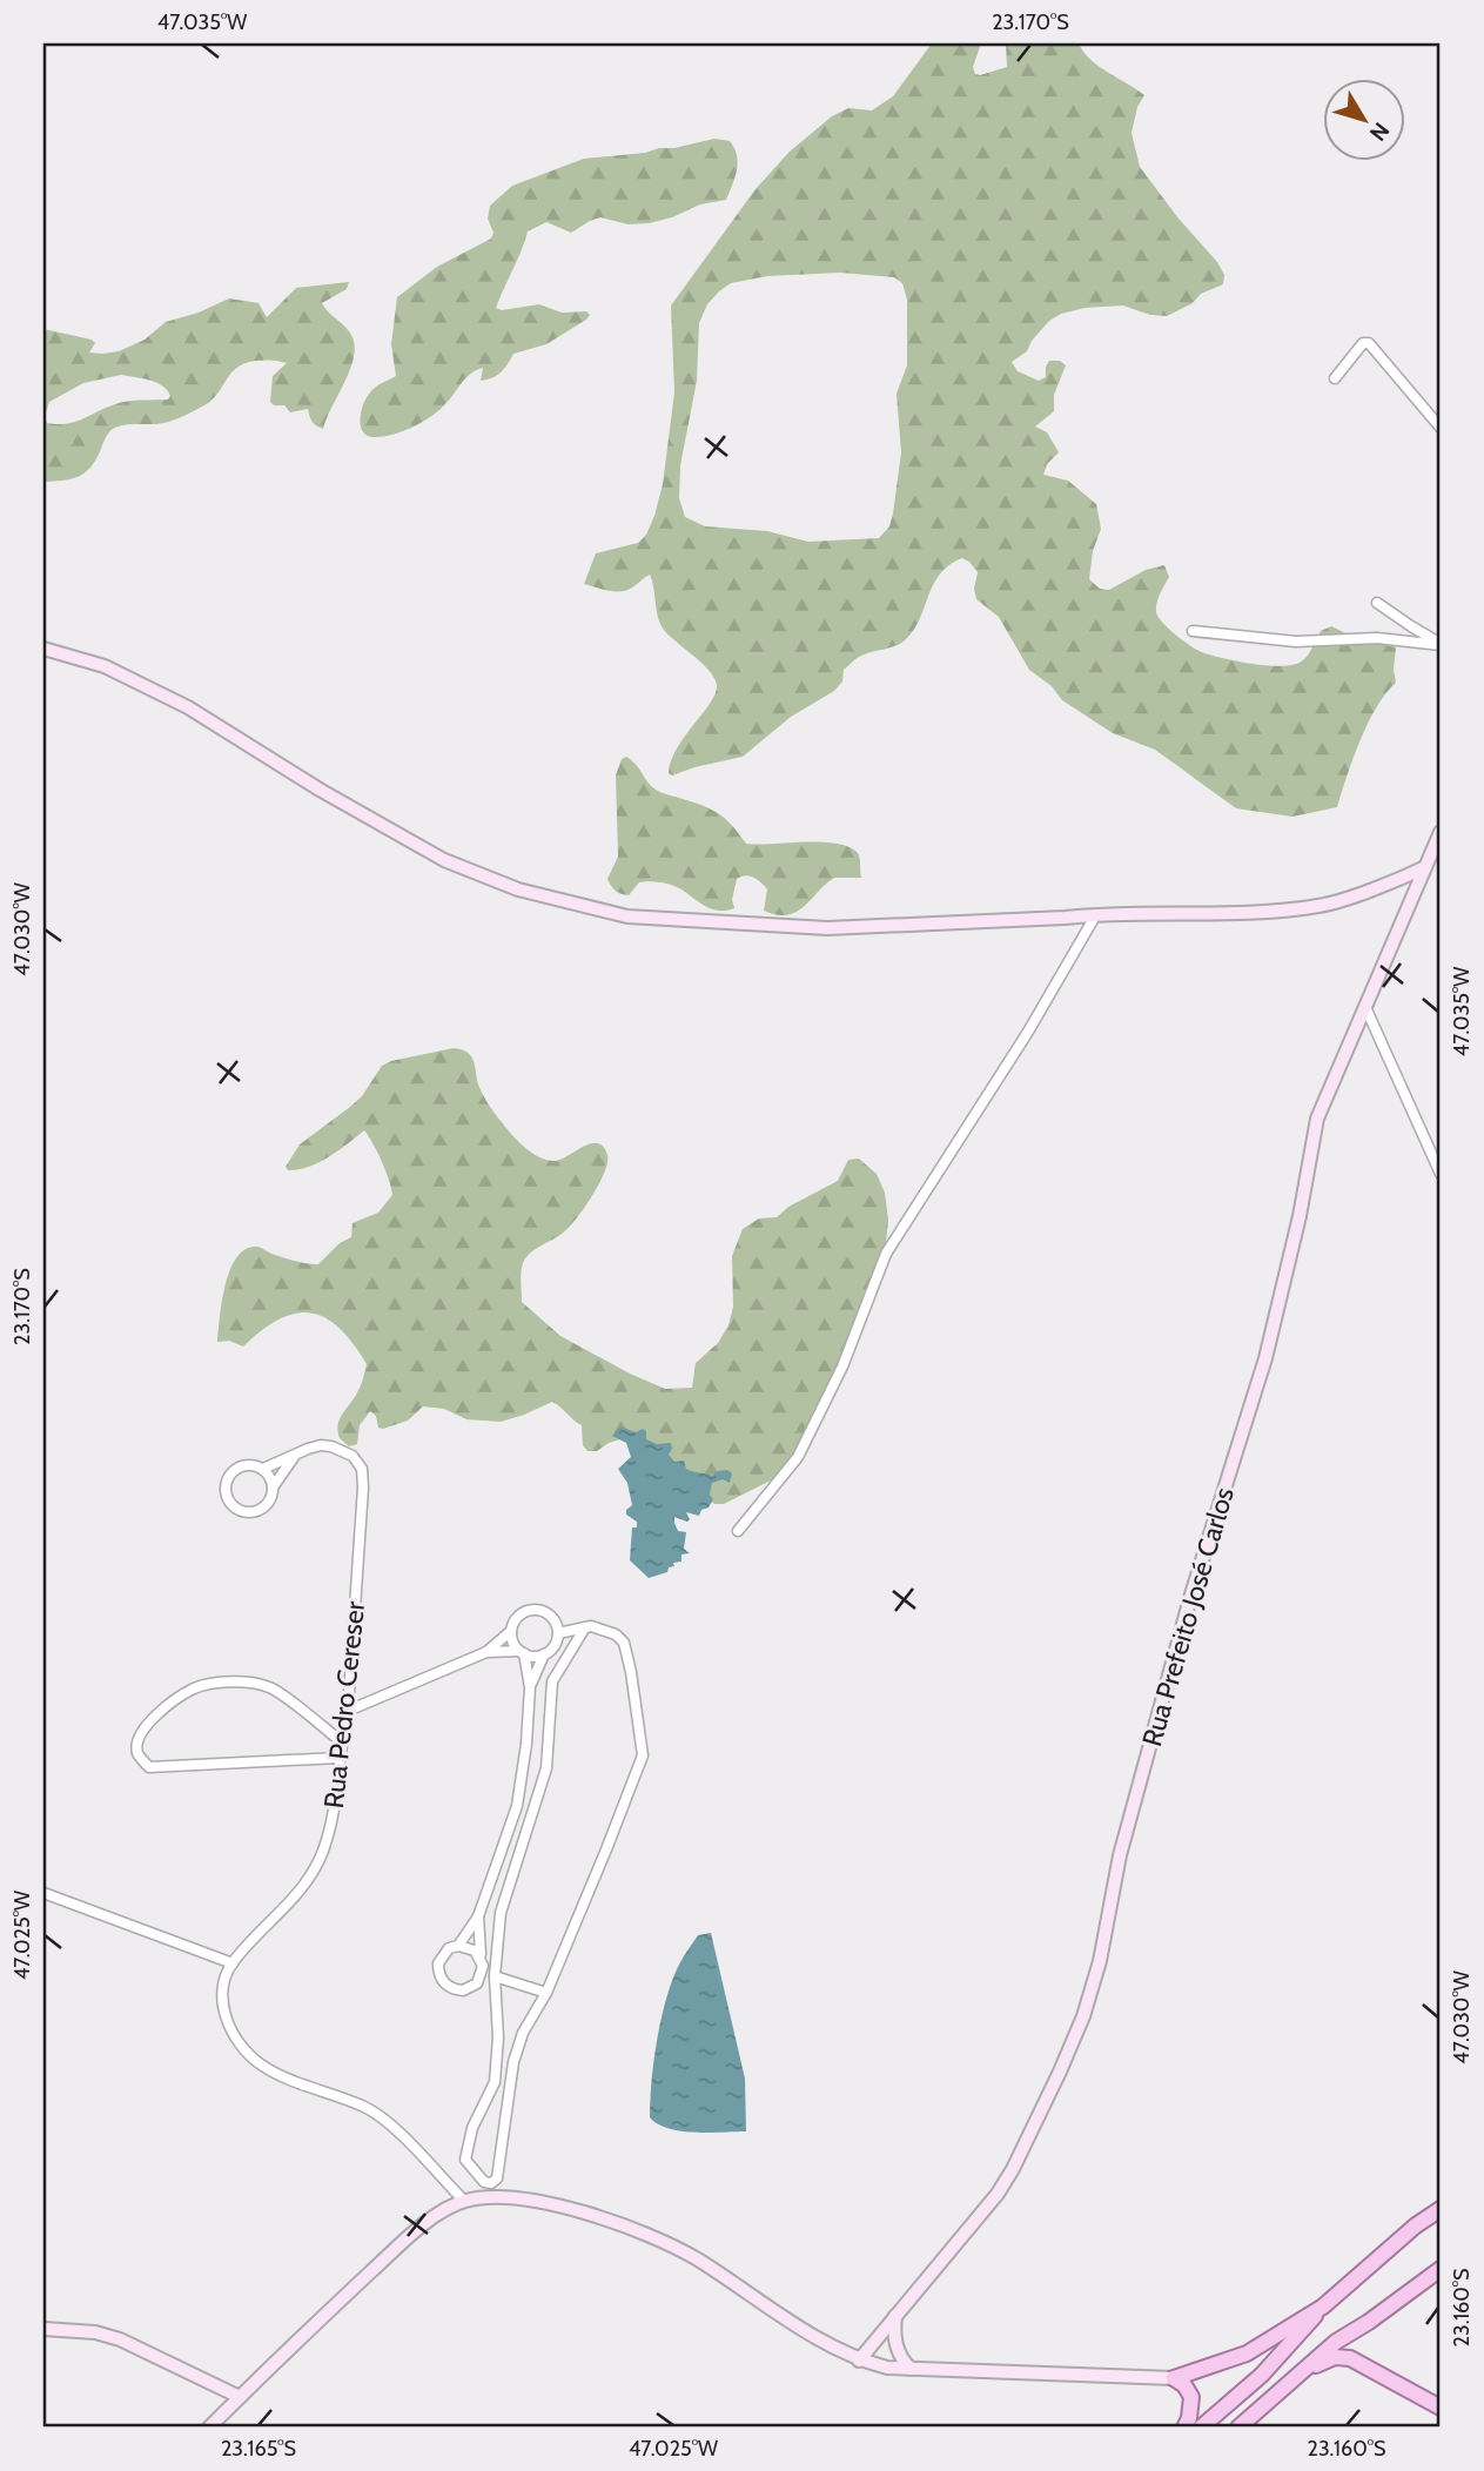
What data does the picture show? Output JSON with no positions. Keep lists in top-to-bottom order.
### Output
{
  "streets": {
    "street": ["Rua Prefeito José Carlos", "Rua Pedro Cereser"]
  },
  "north": "bottom right",
  "coordinates": [
    "47.035°W",
    "23.170°S",
    "47.030°W",
    "47.025°W",
    "23.160°S",
    "23.165°S"
  ]
}
